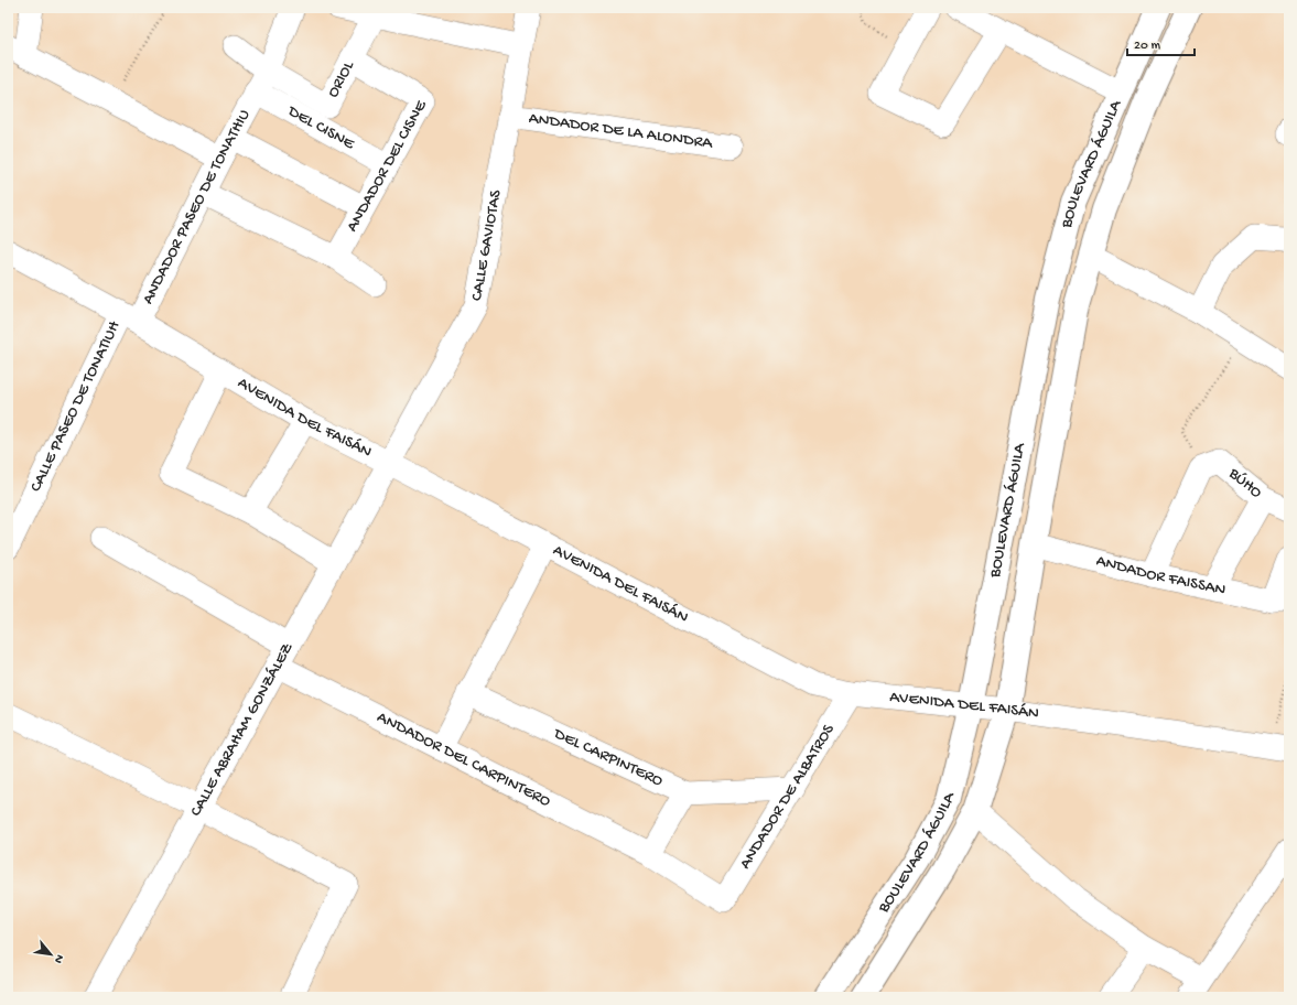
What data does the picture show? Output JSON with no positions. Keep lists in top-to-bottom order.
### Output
{
  "streets": {
    "street": [
      "ORIOL",
      "DEL CISNE",
      "ANDADOR DE LA ALONDRA",
      "BOULEVARD ÁGUILA",
      "ANDADOR DEL CISNE",
      "ANDADOR PASEO DE TONATHIU",
      "CALLE GAVIOTAS",
      "CALLE PASEO DE TONATIUH",
      "AVENIDA DEL FAISÁN",
      "BÚHO",
      "ANDADOR FAISSAN",
      "CALLE ABRAHAM GONZÁLEZ",
      "DEL CARPINTERO",
      "ANDADOR DEL CARPINTERO",
      "ANDADOR DE ALBATROS"
    ]
  },
  "crossings": [
    ["ORIOL", "ANDADOR DEL CISNE"],
    ["DEL CISNE", "ANDADOR DEL CISNE"],
    ["DEL CISNE", "ANDADOR PASEO DE TONATHIU"],
    ["ANDADOR DE LA ALONDRA", "CALLE GAVIOTAS"],
    ["BOULEVARD ÁGUILA", "AVENIDA DEL FAISÁN"],
    ["BOULEVARD ÁGUILA", "ANDADOR FAISSAN"],
    ["ANDADOR PASEO DE TONATHIU", "CALLE PASEO DE TONATIUH"],
    ["ANDADOR PASEO DE TONATHIU", "AVENIDA DEL FAISÁN"],
    ["CALLE GAVIOTAS", "AVENIDA DEL FAISÁN"],
    ["CALLE GAVIOTAS", "CALLE ABRAHAM GONZÁLEZ"],
    ["CALLE PASEO DE TONATIUH", "AVENIDA DEL FAISÁN"],
    ["AVENIDA DEL FAISÁN", "CALLE ABRAHAM GONZÁLEZ"],
    ["AVENIDA DEL FAISÁN", "ANDADOR DE ALBATROS"],
    ["CALLE ABRAHAM GONZÁLEZ", "ANDADOR DEL CARPINTERO"],
    ["ANDADOR DEL CARPINTERO", "ANDADOR DE ALBATROS"]
  ],
  "scale_bar": "20 m",
  "north": "bottom right"
}
